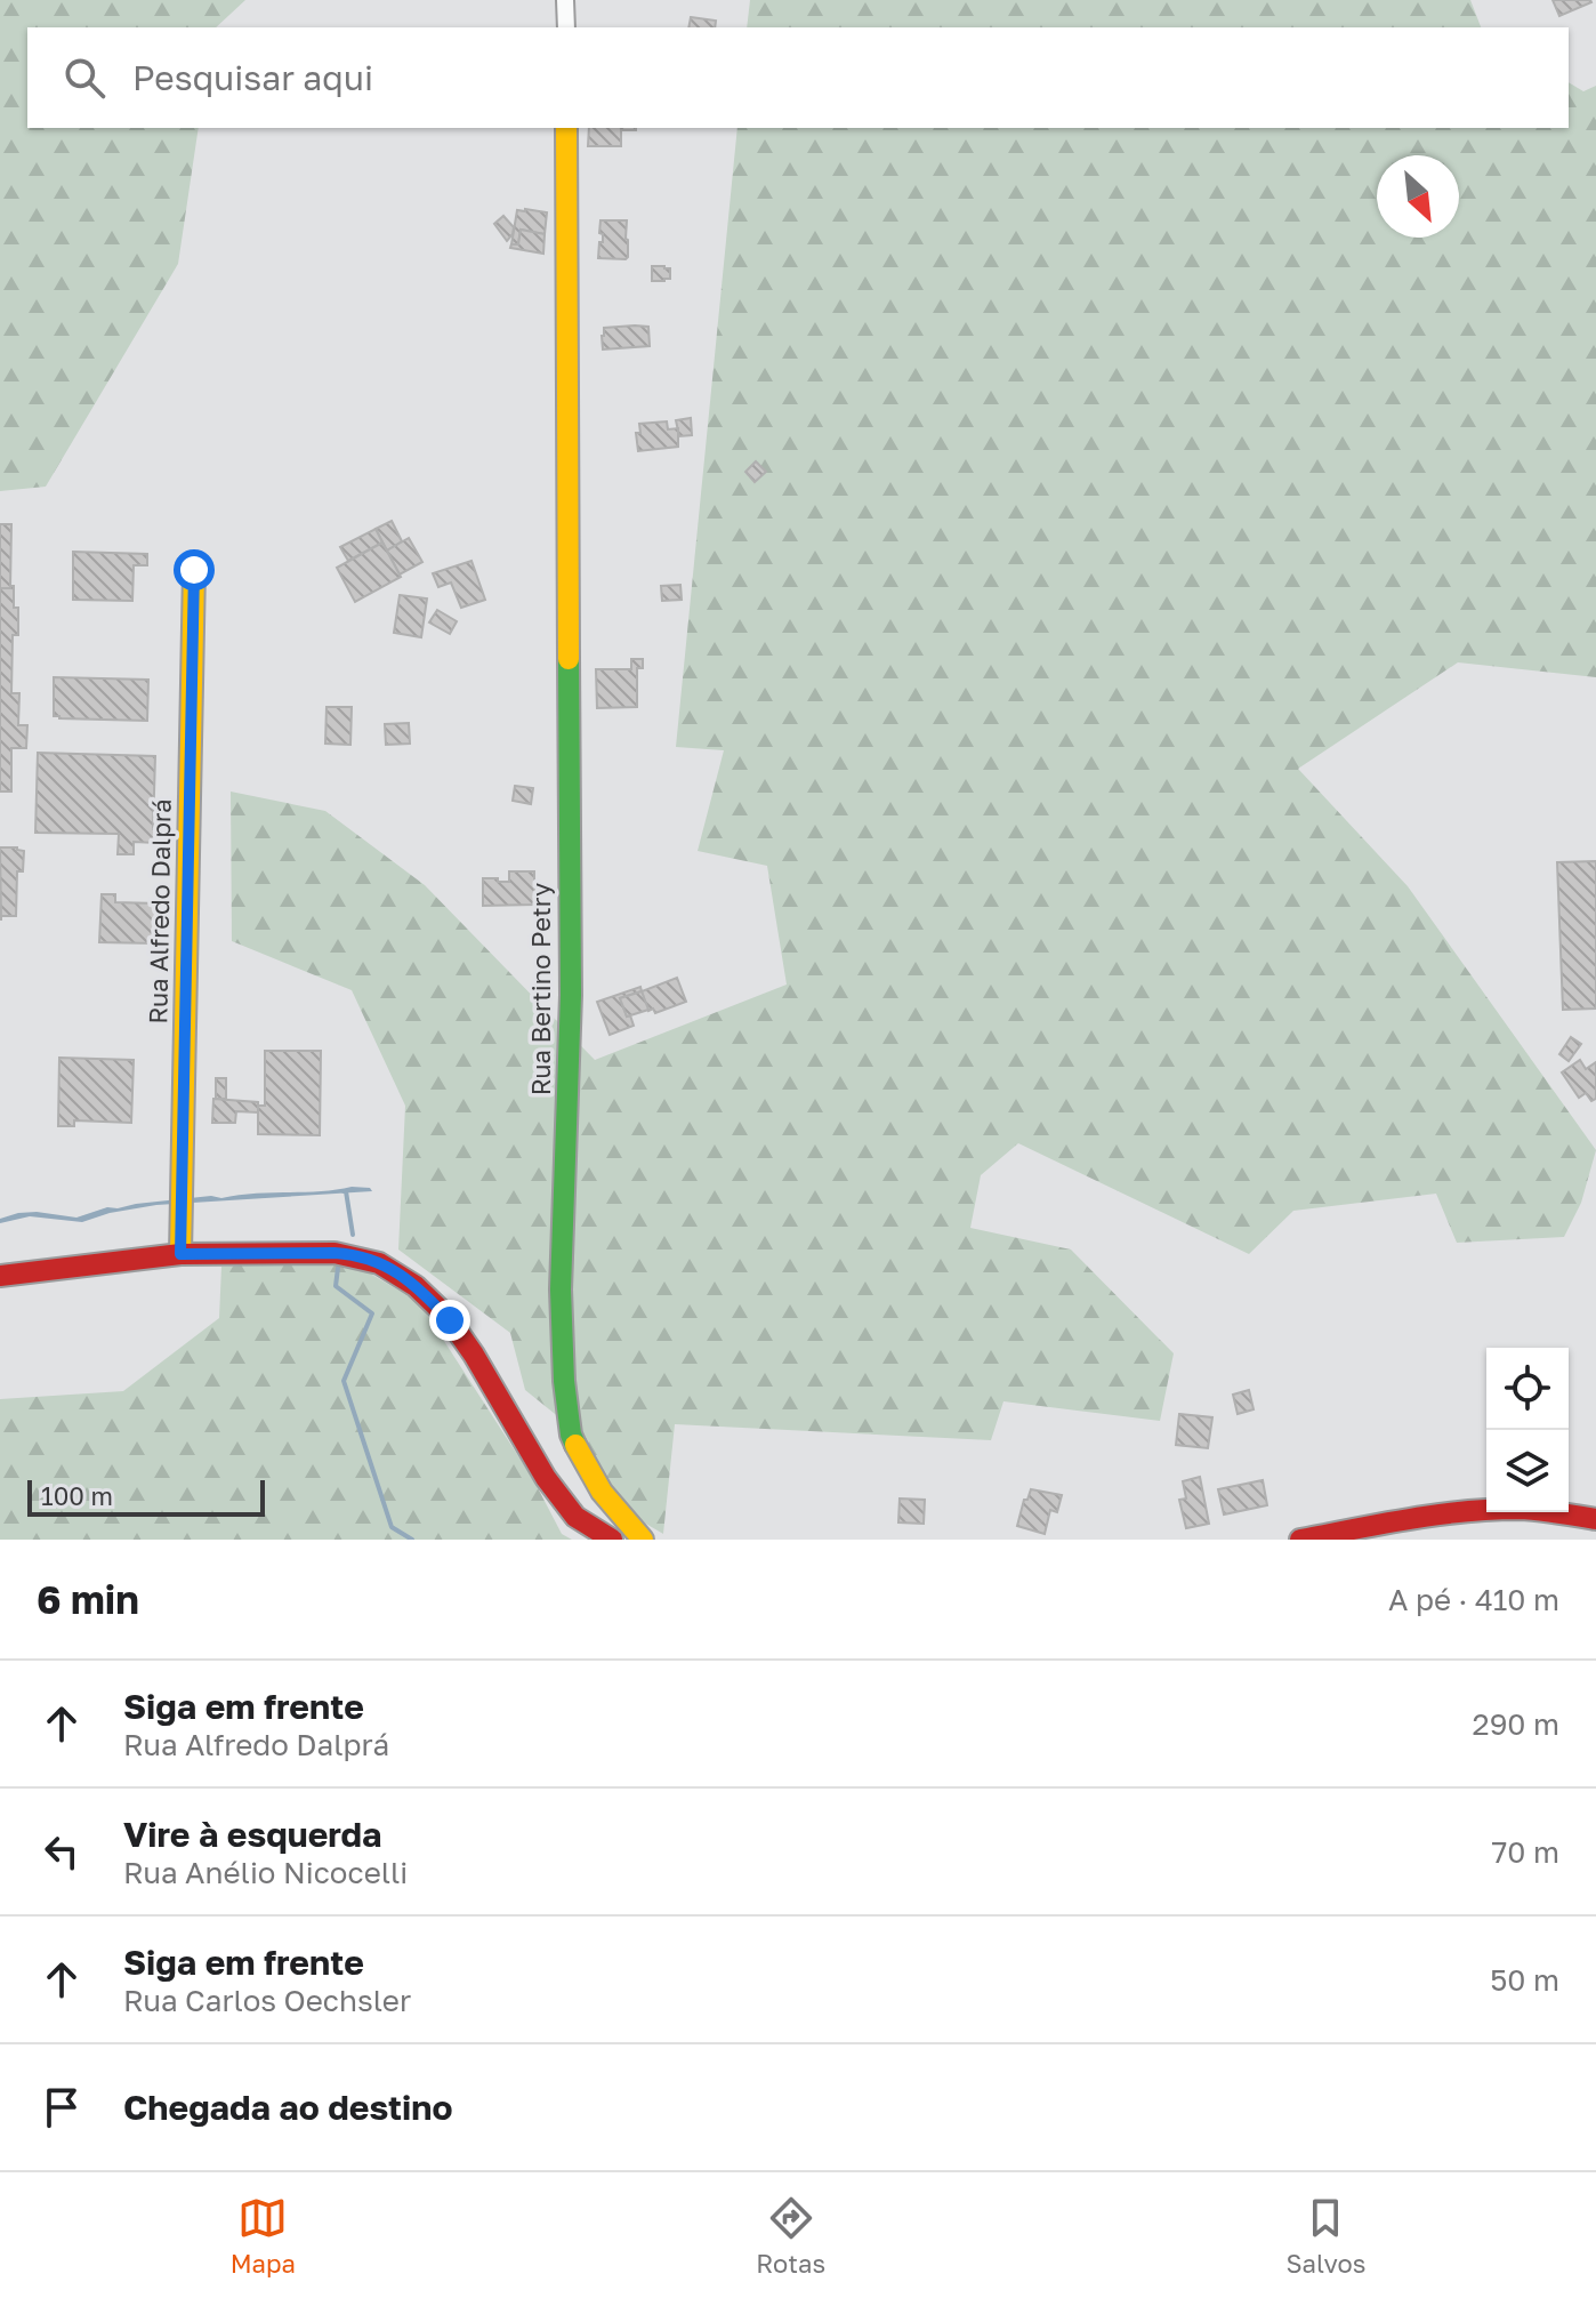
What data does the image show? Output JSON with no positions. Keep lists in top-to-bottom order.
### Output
{
  "streets": {
    "street": ["Rua Alfredo Dalprá", "Rua Bertino Petry"]
  },
  "scale_bar": "100 m",
  "north": "bottom right",
  "page": {
    "search": "Pesquisar aqui",
    "scale": "100 m",
    "heading": ["6 min", "A pé · 410 m"],
    "list": [
      ["Siga em frente", "Rua Alfredo Dalprá", "290 m"],
      ["Vire à esquerda", "Rua Anélio Nicocelli", "70 m"],
      ["Siga em frente", "Rua Carlos Oechsler", "50 m"],
      "Chegada ao destino"
    ],
    "nav": ["Mapa", "Rotas", "Salvos"]
  }
}
